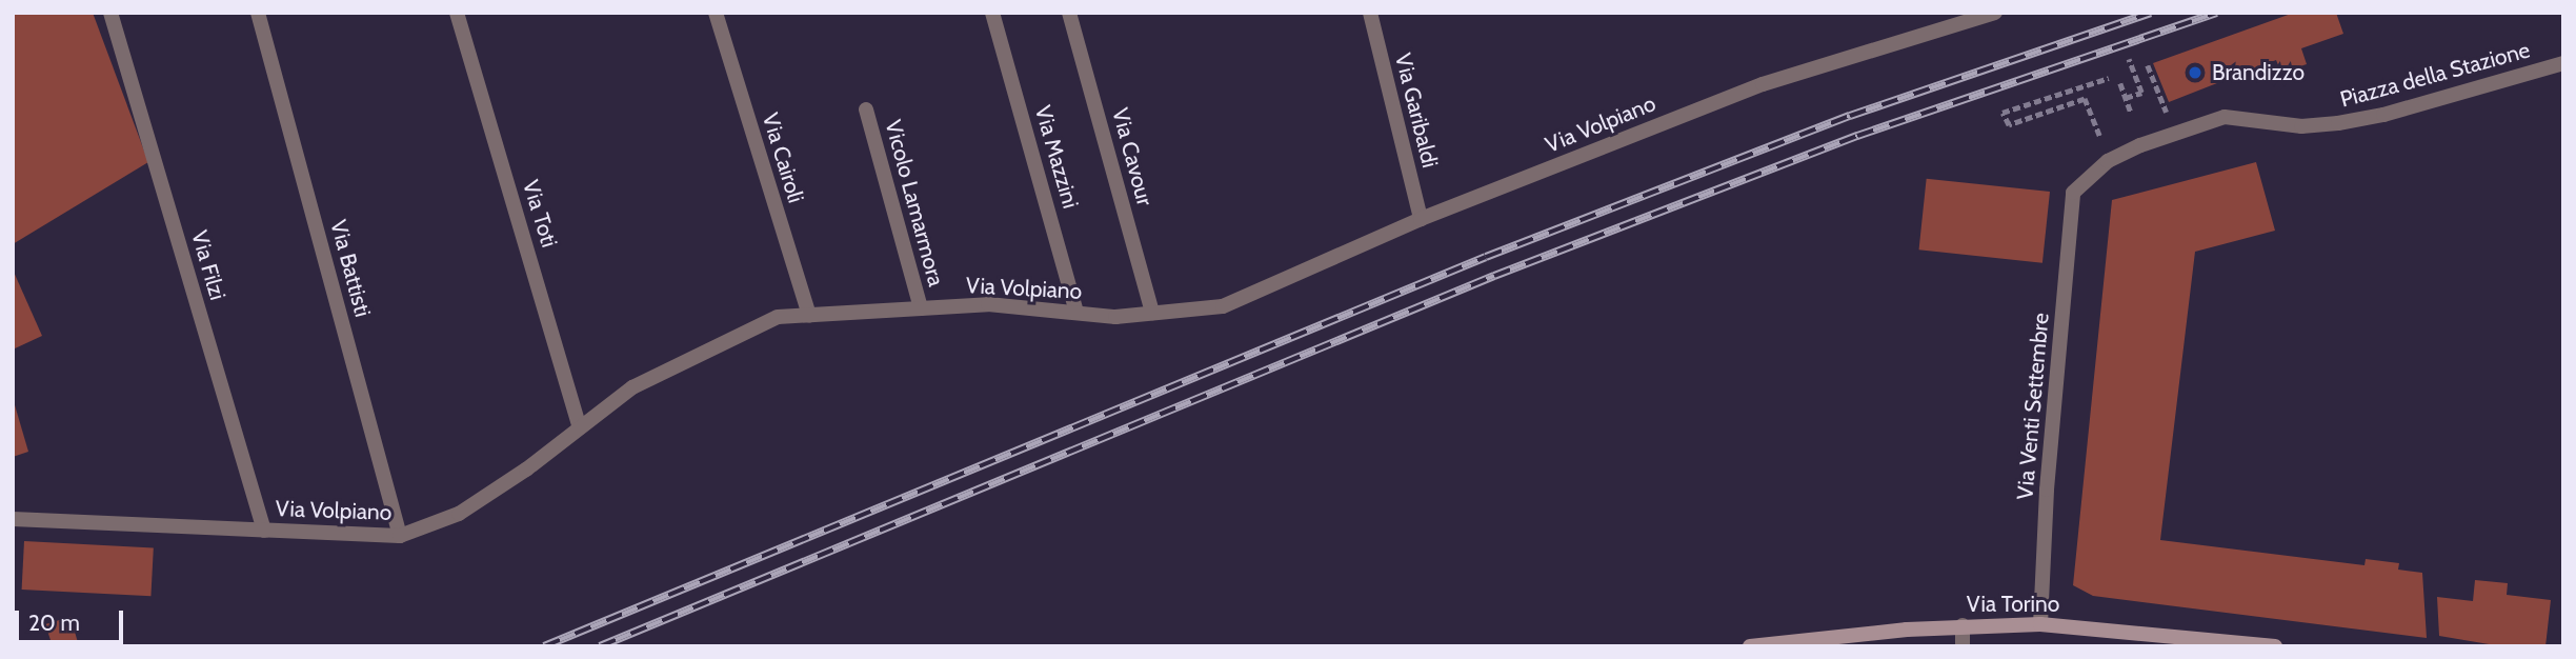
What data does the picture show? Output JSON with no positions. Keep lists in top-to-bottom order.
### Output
{
  "streets": {
    "main road": ["Via Torino"],
    "street": [
      "Piazza della Stazione",
      "Via Garibaldi",
      "Via Volpiano",
      "Via Mazzini",
      "Via Cavour",
      "Via Cairoli",
      "Vicolo Lamarmora",
      "Via Toti",
      "Via Filzi",
      "Via Battisti",
      "Via Venti Settembre"
    ]
  },
  "crossings": [
    ["Piazza della Stazione", "Via Venti Settembre"],
    ["Via Garibaldi", "Via Volpiano"],
    ["Via Volpiano", "Via Mazzini"],
    ["Via Volpiano", "Via Cavour"],
    ["Via Volpiano", "Via Cairoli"],
    ["Via Volpiano", "Vicolo Lamarmora"],
    ["Via Volpiano", "Via Toti"],
    ["Via Volpiano", "Via Filzi"],
    ["Via Volpiano", "Via Battisti"],
    ["Via Venti Settembre", "Via Torino"]
  ],
  "places": ["Brandizzo"],
  "scale_bar": "20 m"
}
